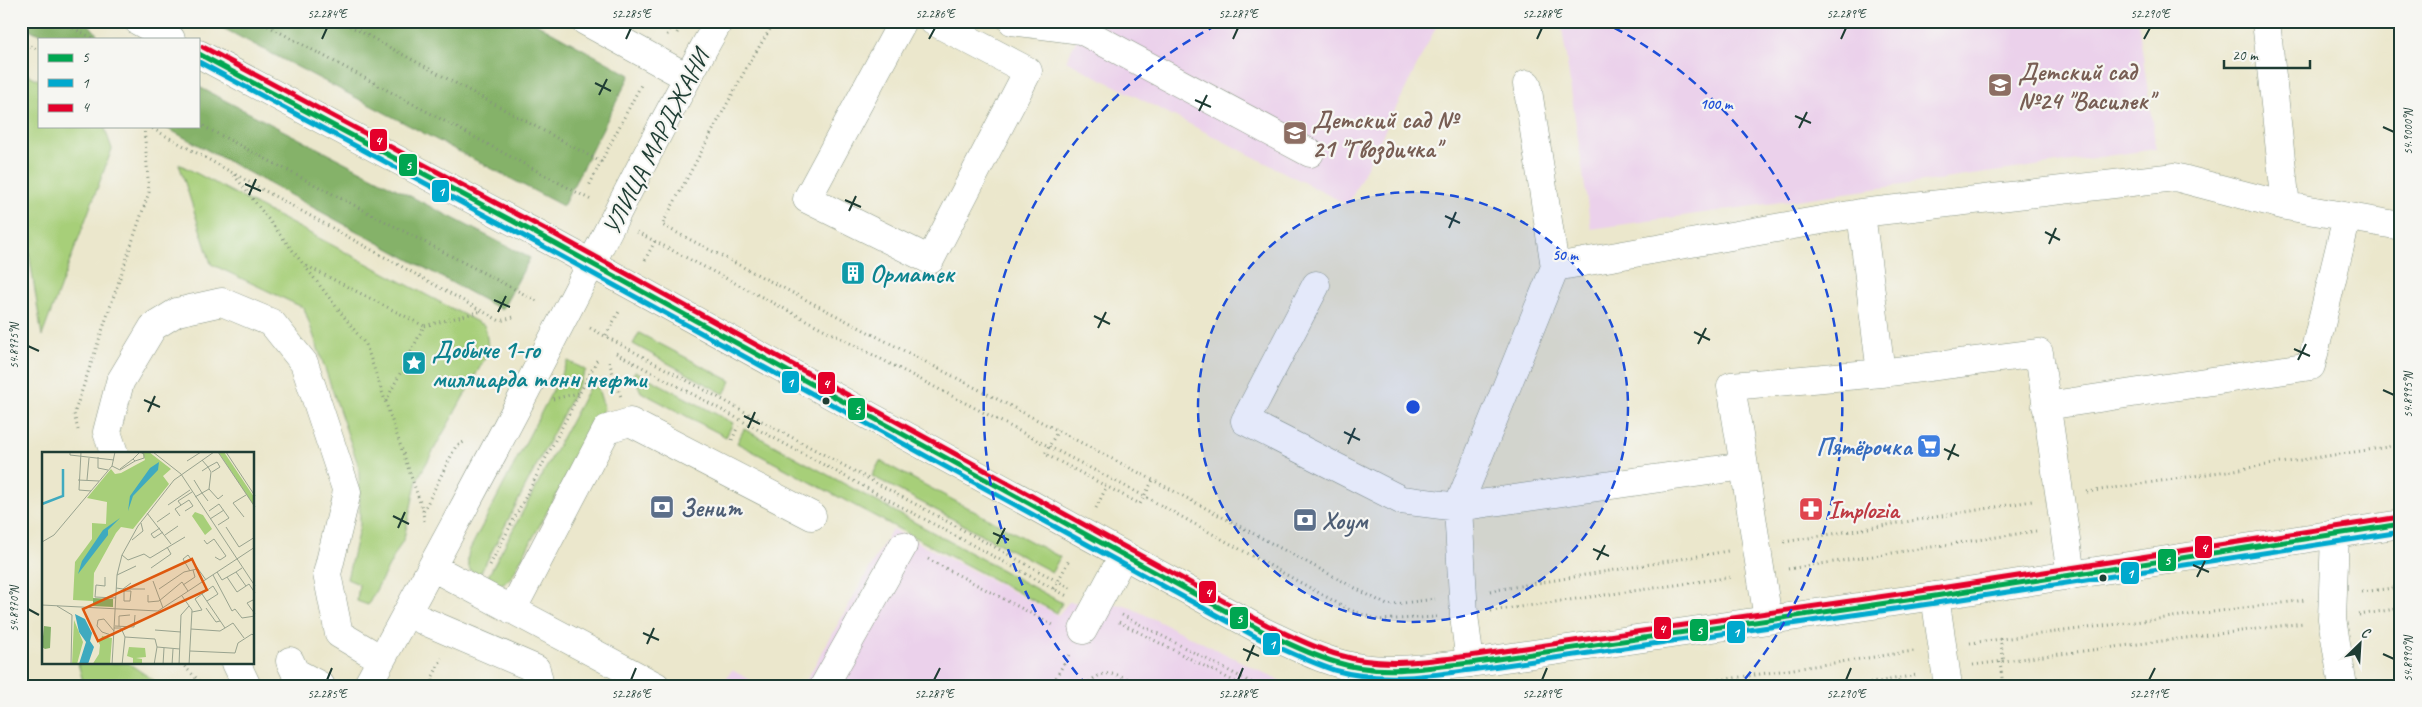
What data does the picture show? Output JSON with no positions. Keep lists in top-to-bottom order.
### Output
{
  "streets": {
    "main road": ["УЛИЦА МАРДЖАНИ"]
  },
  "places": {
    "school or university": ["Детский сад №24 \"Василек\"", "Детский сад № 21 \"Гвоздичка\""],
    "building": ["Орматек"],
    "place": ["Добыче 1-го миллиарда тонн нефти"],
    "supermarket": ["Пятёрочка"],
    "bank": ["Зенит", "Хоум"],
    "pharmacy": ["Implozia"]
  },
  "lines": ["transit line 4", "transit line 5", "transit line 1"],
  "legend": ["5", "1", "4"],
  "scale_bar": "20 m",
  "north": "top right",
  "coordinates": [
    "52.284°E",
    "52.285°E",
    "52.286°E",
    "52.287°E",
    "52.288°E",
    "52.289°E",
    "52.290°E",
    "54.9000°N",
    "54.8975°N",
    "54.8995°N",
    "54.8970°N",
    "54.8990°N",
    "52.291°E"
  ],
  "rings": ["100 m", "50 m"]
}
